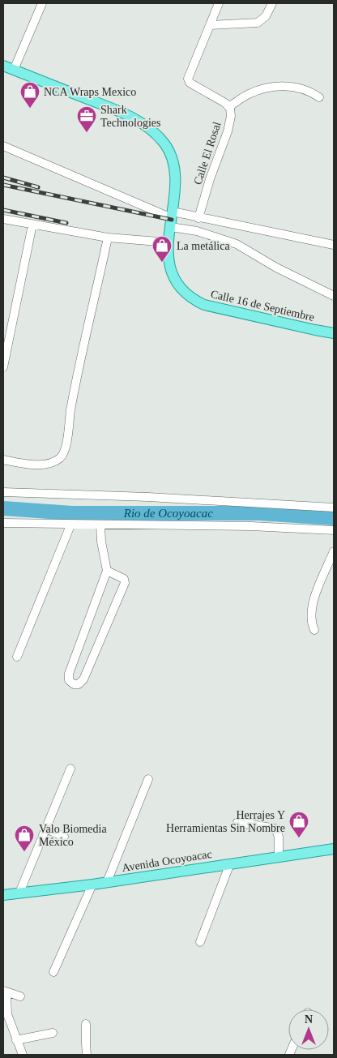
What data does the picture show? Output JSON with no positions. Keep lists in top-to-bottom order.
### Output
{
  "streets": {
    "main road": ["Calle 16 de Septiembre", "Avenida Ocoyoacac"],
    "street": ["Calle El Rosal"]
  },
  "water": ["Rio de Ocoyoacac"],
  "places": {
    "shop": [
      "NCA Wraps Mexico",
      "La metálica",
      "Herrajes Y Herramientas Sin Nombre",
      "Valo Biomedia México"
    ],
    "office": ["Shark Technologies"]
  },
  "north": "top"
}
